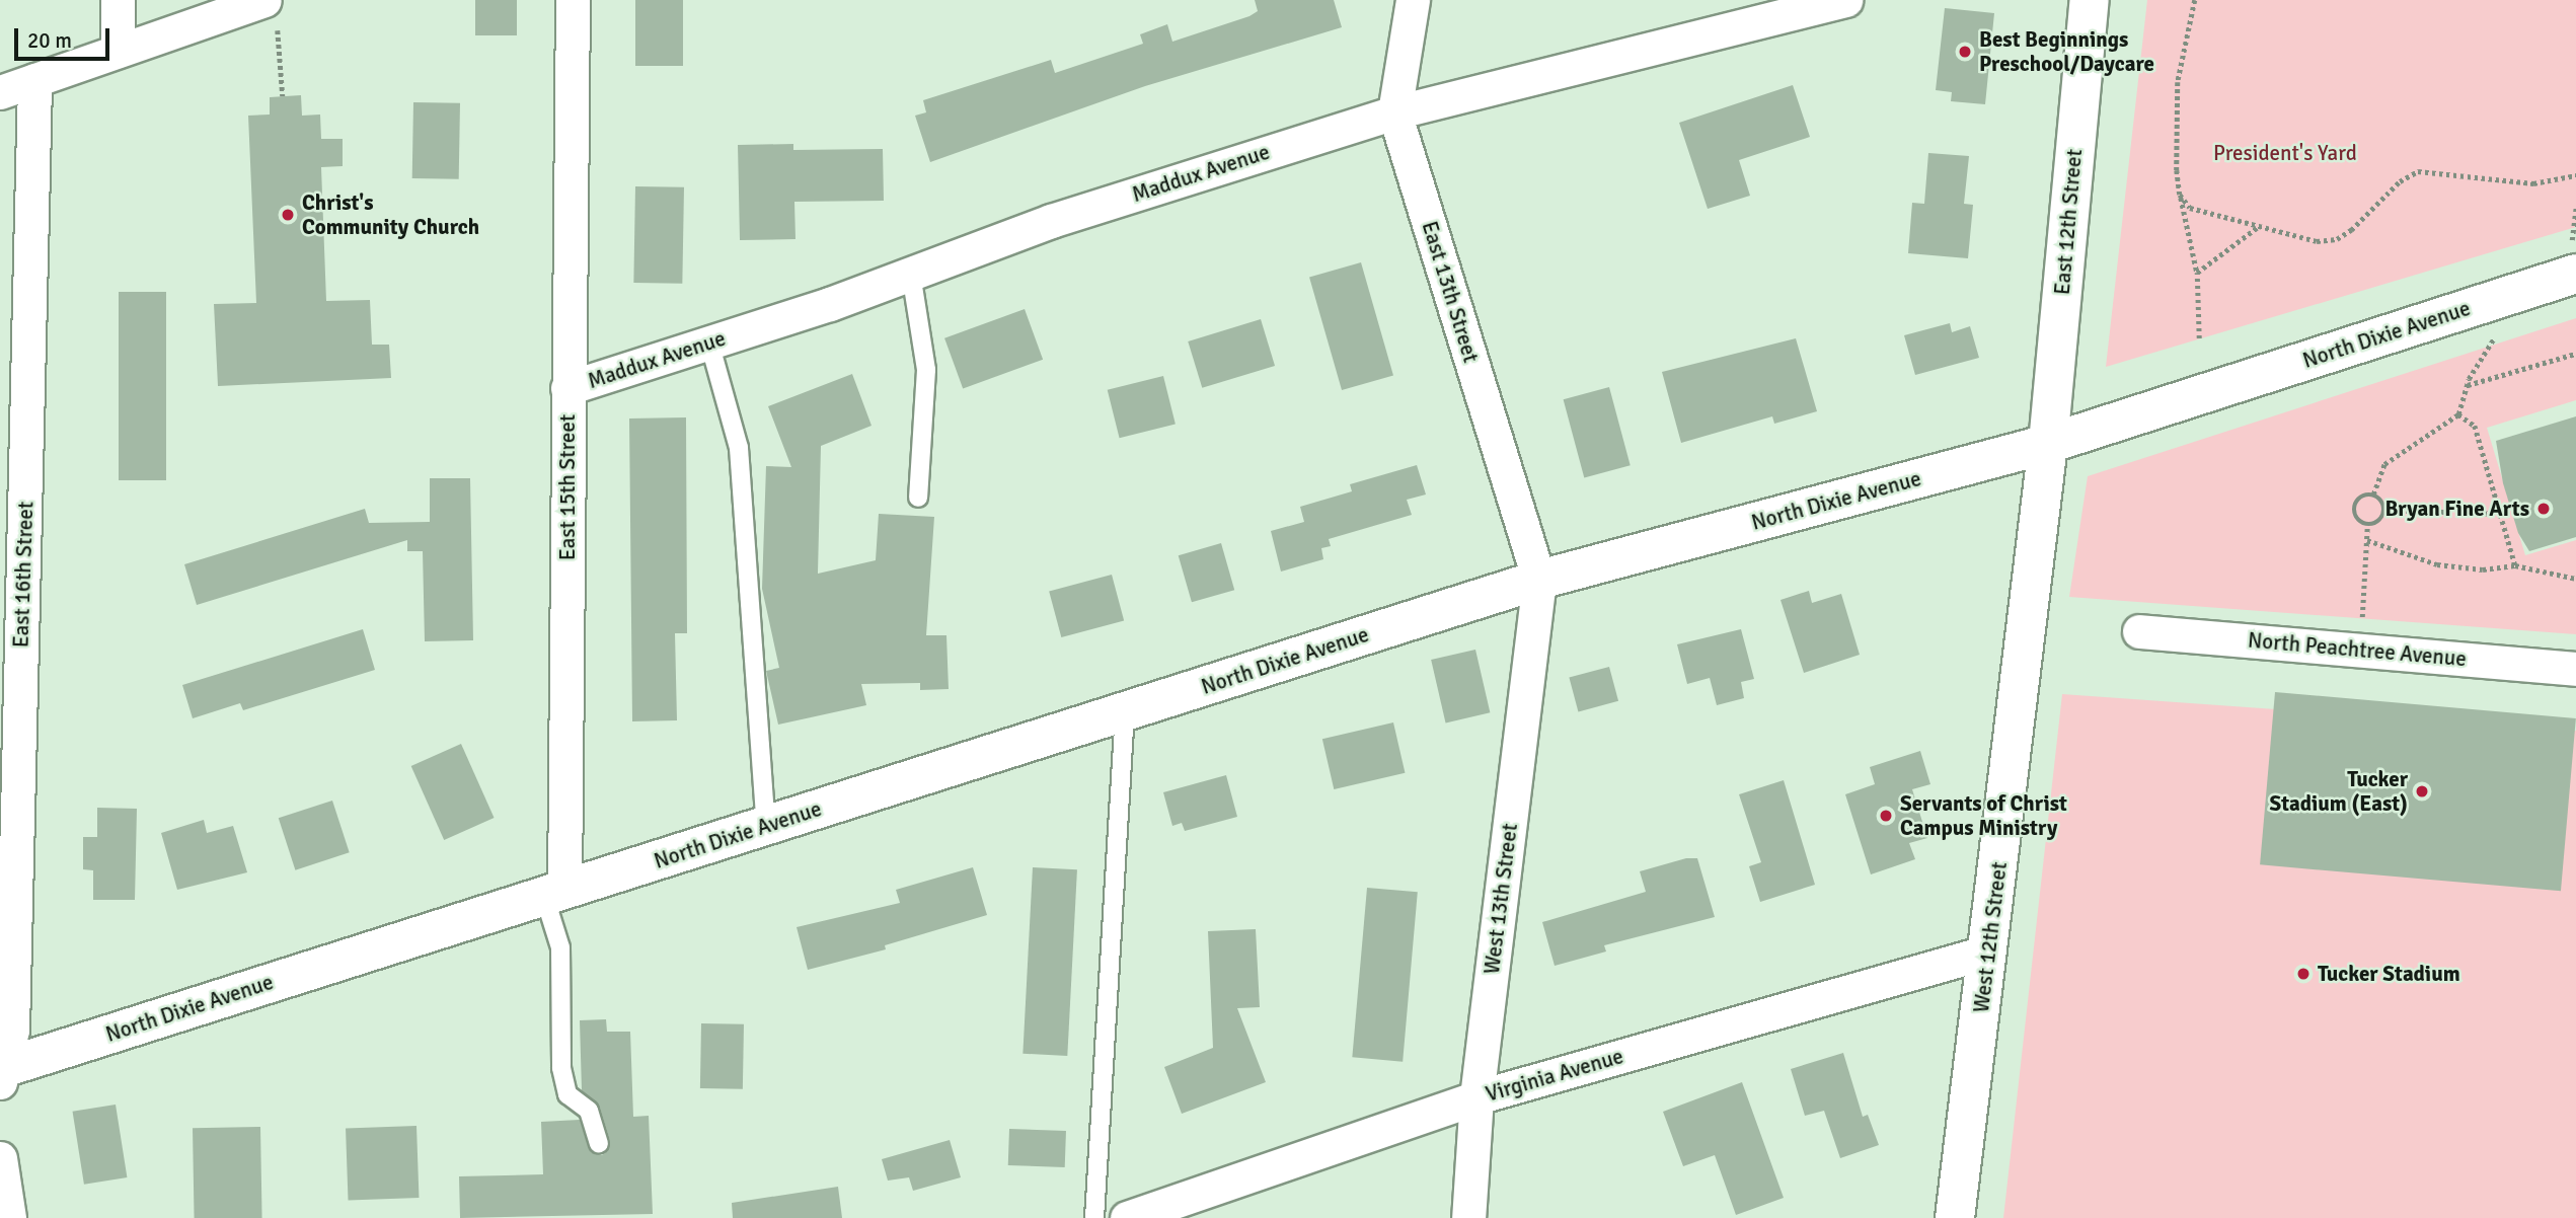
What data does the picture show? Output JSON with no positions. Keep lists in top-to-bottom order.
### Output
{
  "streets": {
    "street": [
      "Maddux Avenue",
      "East 12th Street",
      "East 13th Street",
      "North Dixie Avenue",
      "East 15th Street",
      "East 16th Street",
      "North Peachtree Avenue",
      "West 13th Street",
      "West 12th Street",
      "Virginia Avenue"
    ]
  },
  "crossings": [
    ["Maddux Avenue", "East 13th Street"],
    ["Maddux Avenue", "East 15th Street"],
    ["East 12th Street", "North Dixie Avenue"],
    ["East 12th Street", "West 12th Street"],
    ["East 13th Street", "North Dixie Avenue"],
    ["East 13th Street", "West 13th Street"],
    ["North Dixie Avenue", "East 15th Street"],
    ["North Dixie Avenue", "East 16th Street"],
    ["North Dixie Avenue", "West 13th Street"],
    ["North Dixie Avenue", "West 12th Street"],
    ["West 13th Street", "Virginia Avenue"],
    ["West 12th Street", "Virginia Avenue"]
  ],
  "parks": ["President's Yard"],
  "places": [
    "Best Beginnings Preschool/Daycare",
    "Christ's Community Church",
    "Bryan Fine Arts",
    "Tucker Stadium (East)",
    "Servants of Christ Campus Ministry",
    "Tucker Stadium"
  ],
  "scale_bar": "20 m"
}
